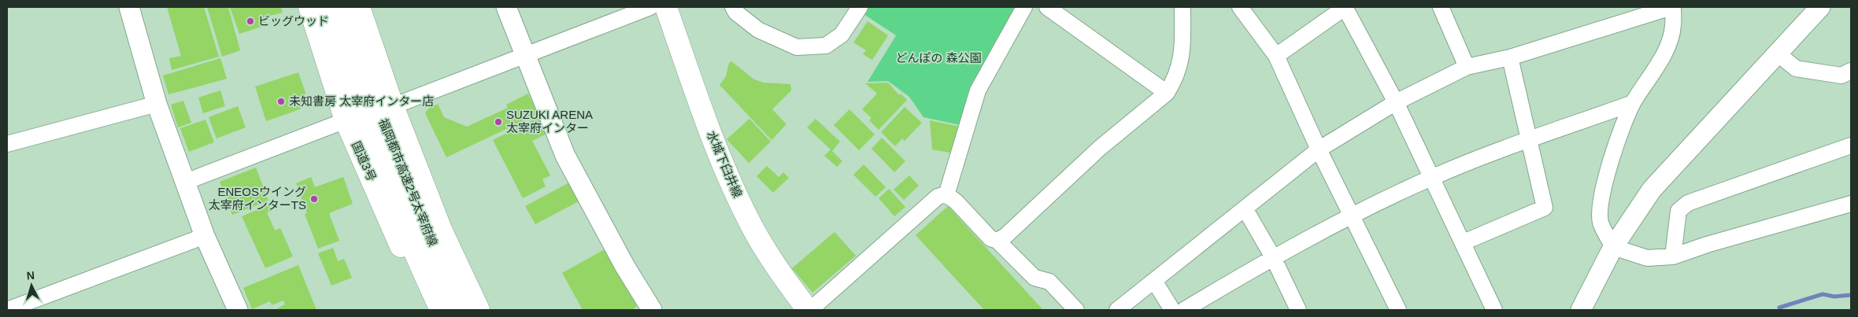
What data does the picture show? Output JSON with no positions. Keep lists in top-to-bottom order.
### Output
{
  "streets": {
    "main road": ["国道3号", "水城下臼井線", "福岡都市高速2号太宰府線"]
  },
  "parks": ["どんぽの 森公園"],
  "places": [
    "ビッグウッド",
    "未知書房 太宰府インター店",
    "SUZUKI ARENA 太宰府インター",
    "ENEOSウイング 太宰府インターTS"
  ],
  "north": "top"
}
